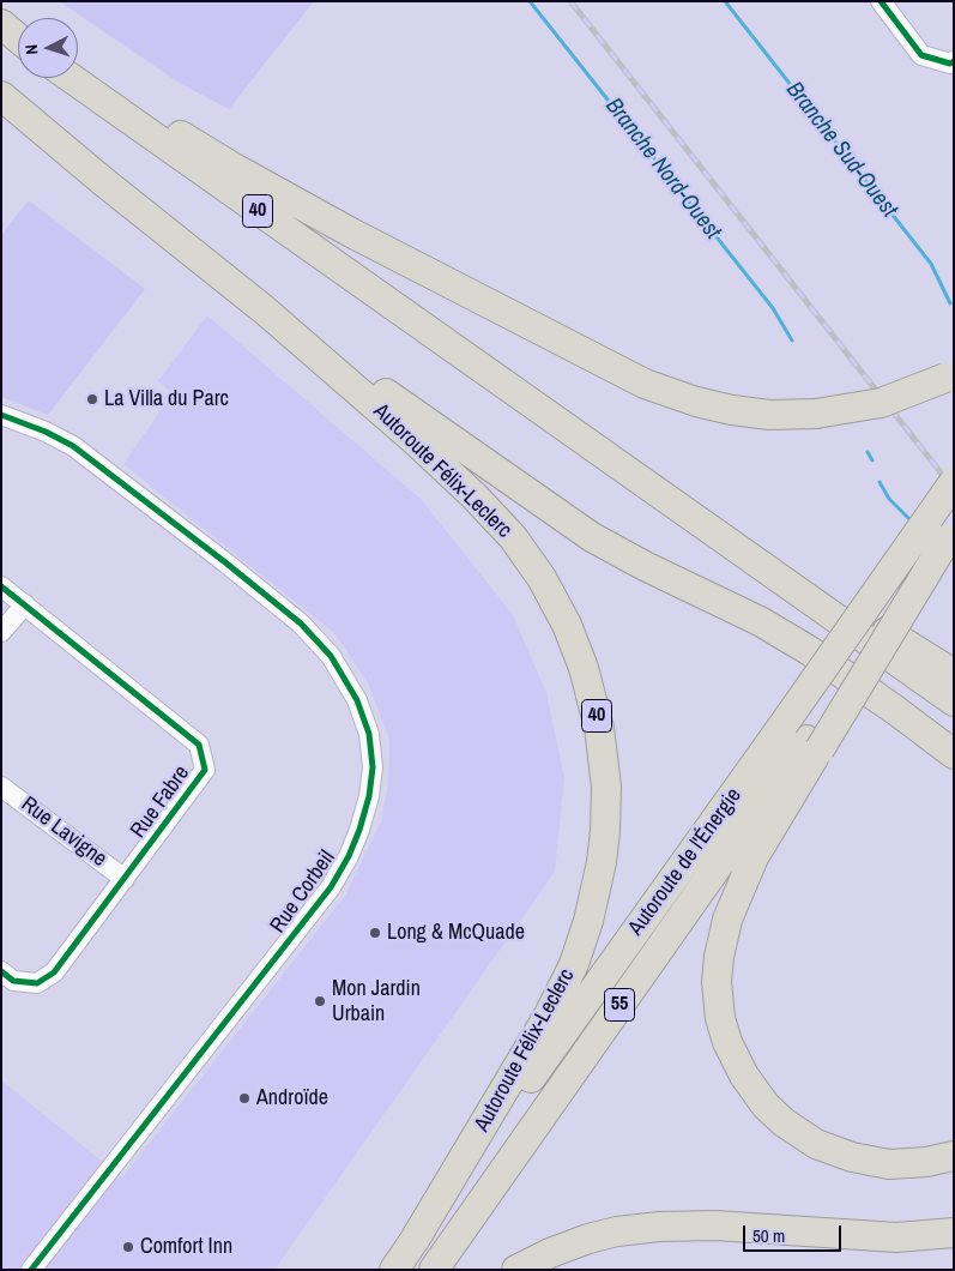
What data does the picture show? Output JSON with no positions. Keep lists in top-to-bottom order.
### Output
{
  "streets": {
    "highway": [
      "40",
      "Autoroute Félix-Leclerc",
      "Autoroute de l'Énergie",
      "55"
    ],
    "street": ["Rue Fabre", "Rue Lavigne", "Rue Corbeil"]
  },
  "crossings": [
    ["Autoroute Félix-Leclerc", "Autoroute de l'Énergie"],
    ["Rue Fabre", "Rue Lavigne"]
  ],
  "water": ["Branche Sud-Ouest", "Branche Nord-Ouest"],
  "places": [
    "La Villa du Parc",
    "Long & McQuade",
    "Mon Jardin Urbain",
    "Androïde",
    "Comfort Inn"
  ],
  "scale_bar": "50 m",
  "north": "left"
}
